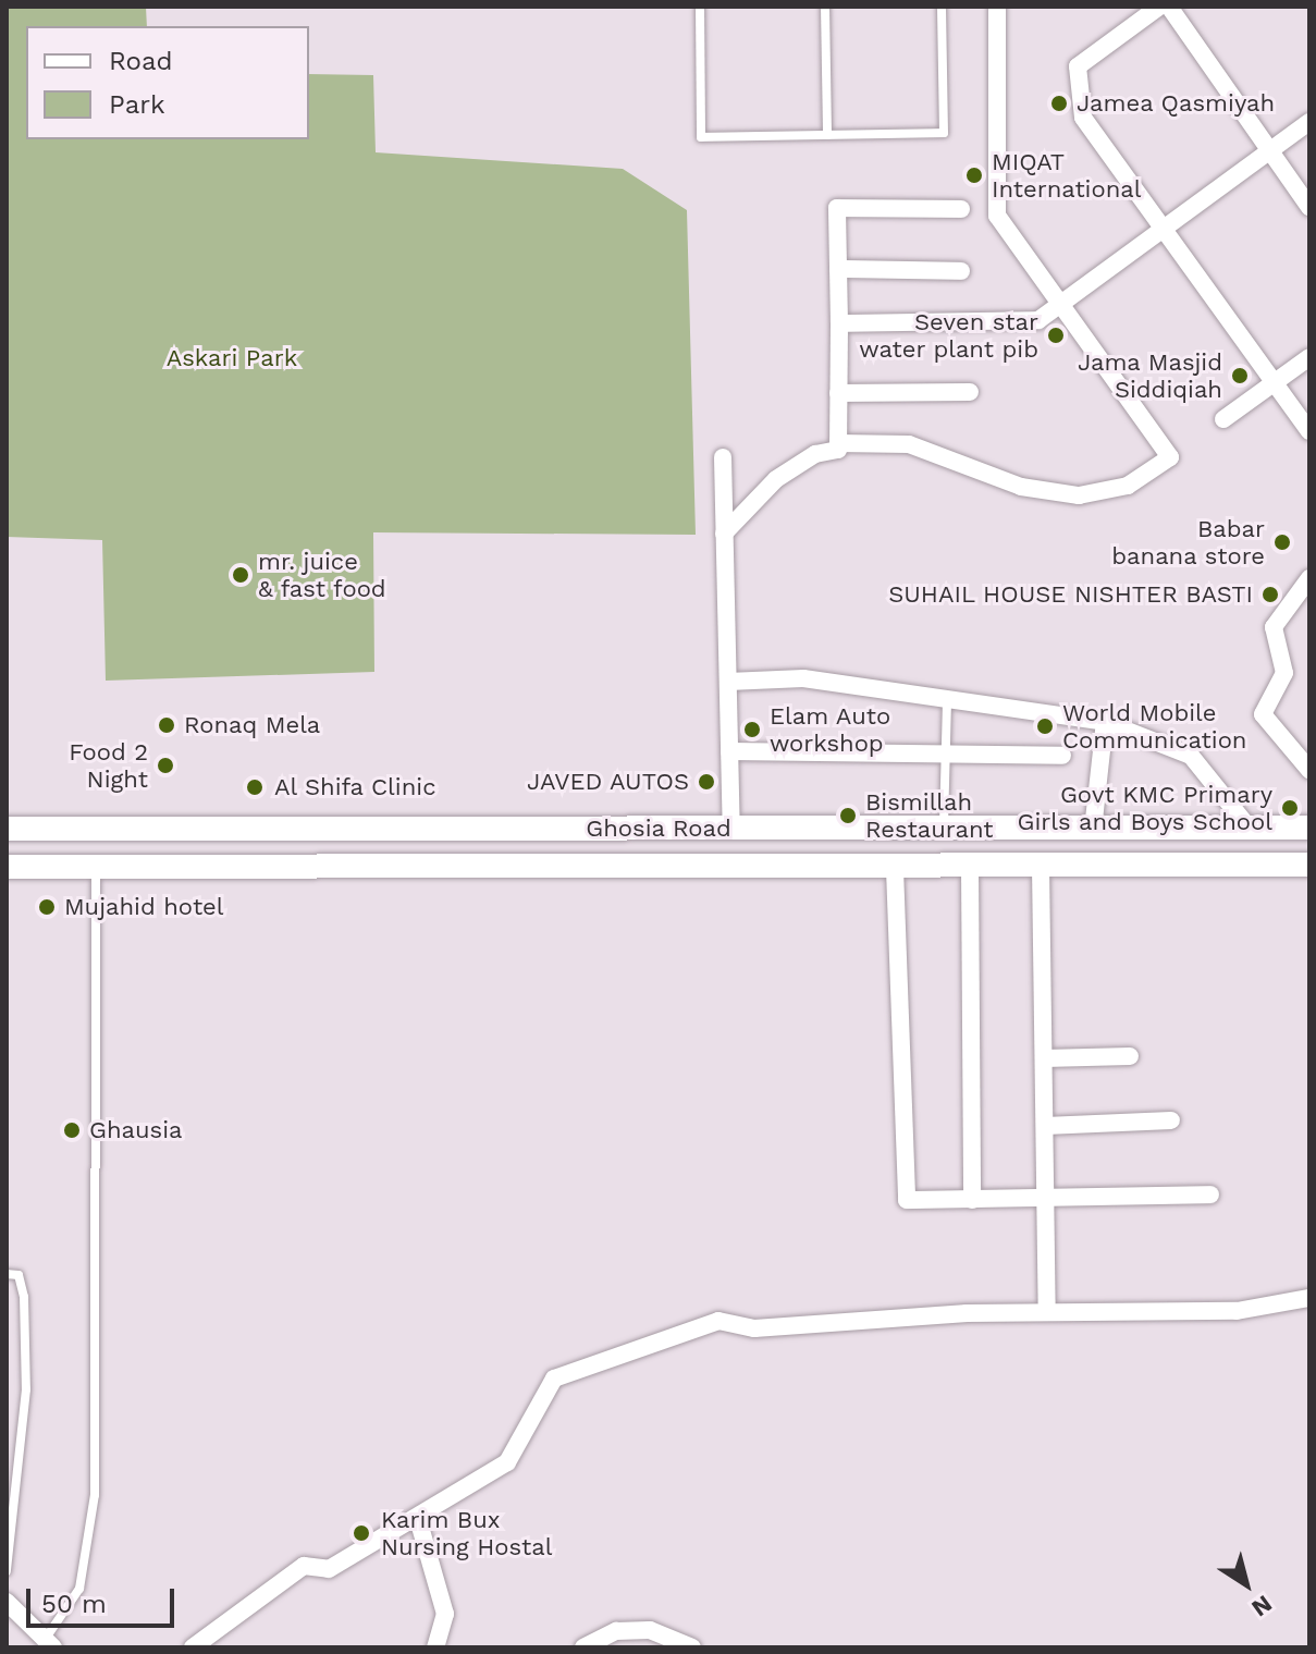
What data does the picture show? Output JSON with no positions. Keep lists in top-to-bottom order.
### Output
{
  "streets": {
    "main road": ["Ghosia Road"]
  },
  "parks": ["Askari Park"],
  "places": [
    "Jamea Qasmiyah",
    "MIQAT International",
    "Seven star water plant pib",
    "Jama Masjid Siddiqiah",
    "Babar banana store",
    "mr. juice & fast food",
    "SUHAIL HOUSE NISHTER BASTI",
    "Ronaq Mela",
    "World Mobile Communication",
    "Elam Auto workshop",
    "Food 2 Night",
    "JAVED AUTOS",
    "Al Shifa Clinic",
    "Govt KMC Primary Girls and Boys School",
    "Bismillah Restaurant",
    "Mujahid hotel",
    "Ghausia",
    "Karim Bux Nursing Hostal"
  ],
  "legend": ["Road", "Park"],
  "scale_bar": "50 m",
  "north": "bottom right"
}
